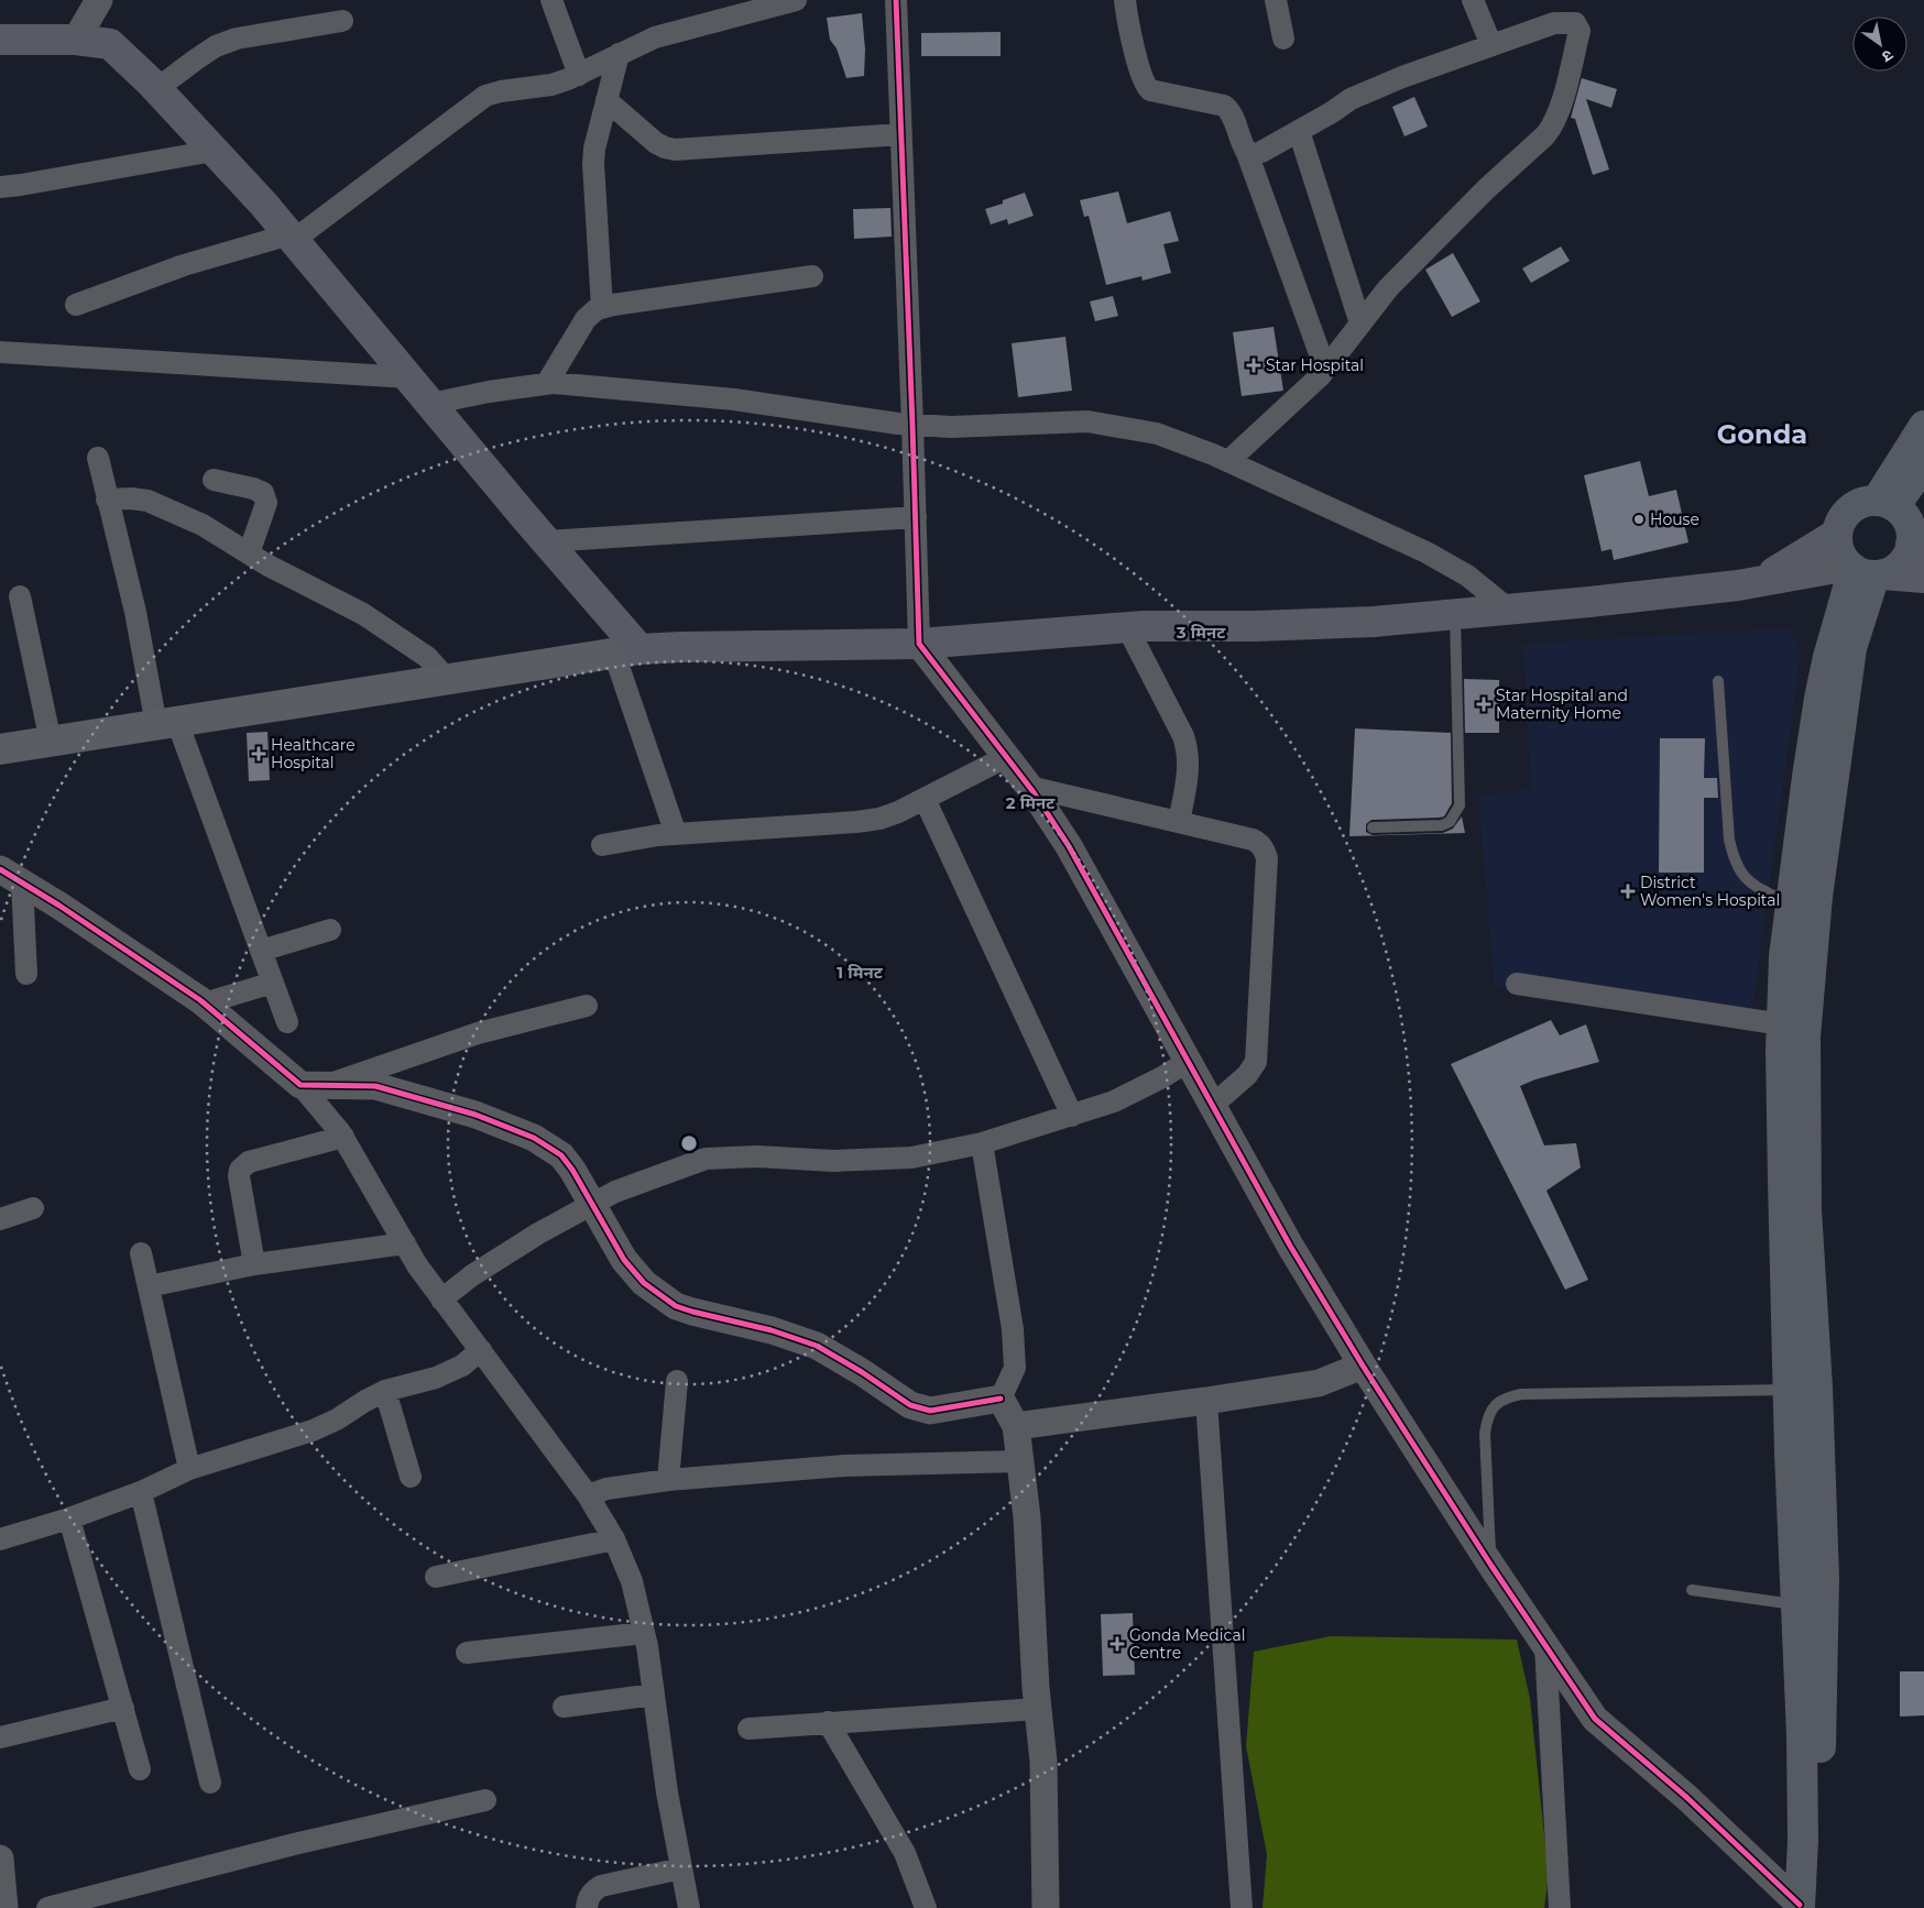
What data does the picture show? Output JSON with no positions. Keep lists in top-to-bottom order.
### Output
{
  "districts": ["Gonda"],
  "places": {
    "health": [
      "Star Hospital",
      "Star Hospital and Maternity Home",
      "Healthcare Hospital",
      "District Women's Hospital",
      "Gonda Medical Centre"
    ],
    "other": ["House"]
  },
  "north": "bottom right",
  "rings": ["3 मिनट", "2 मिनट", "1 मिनट"]
}
